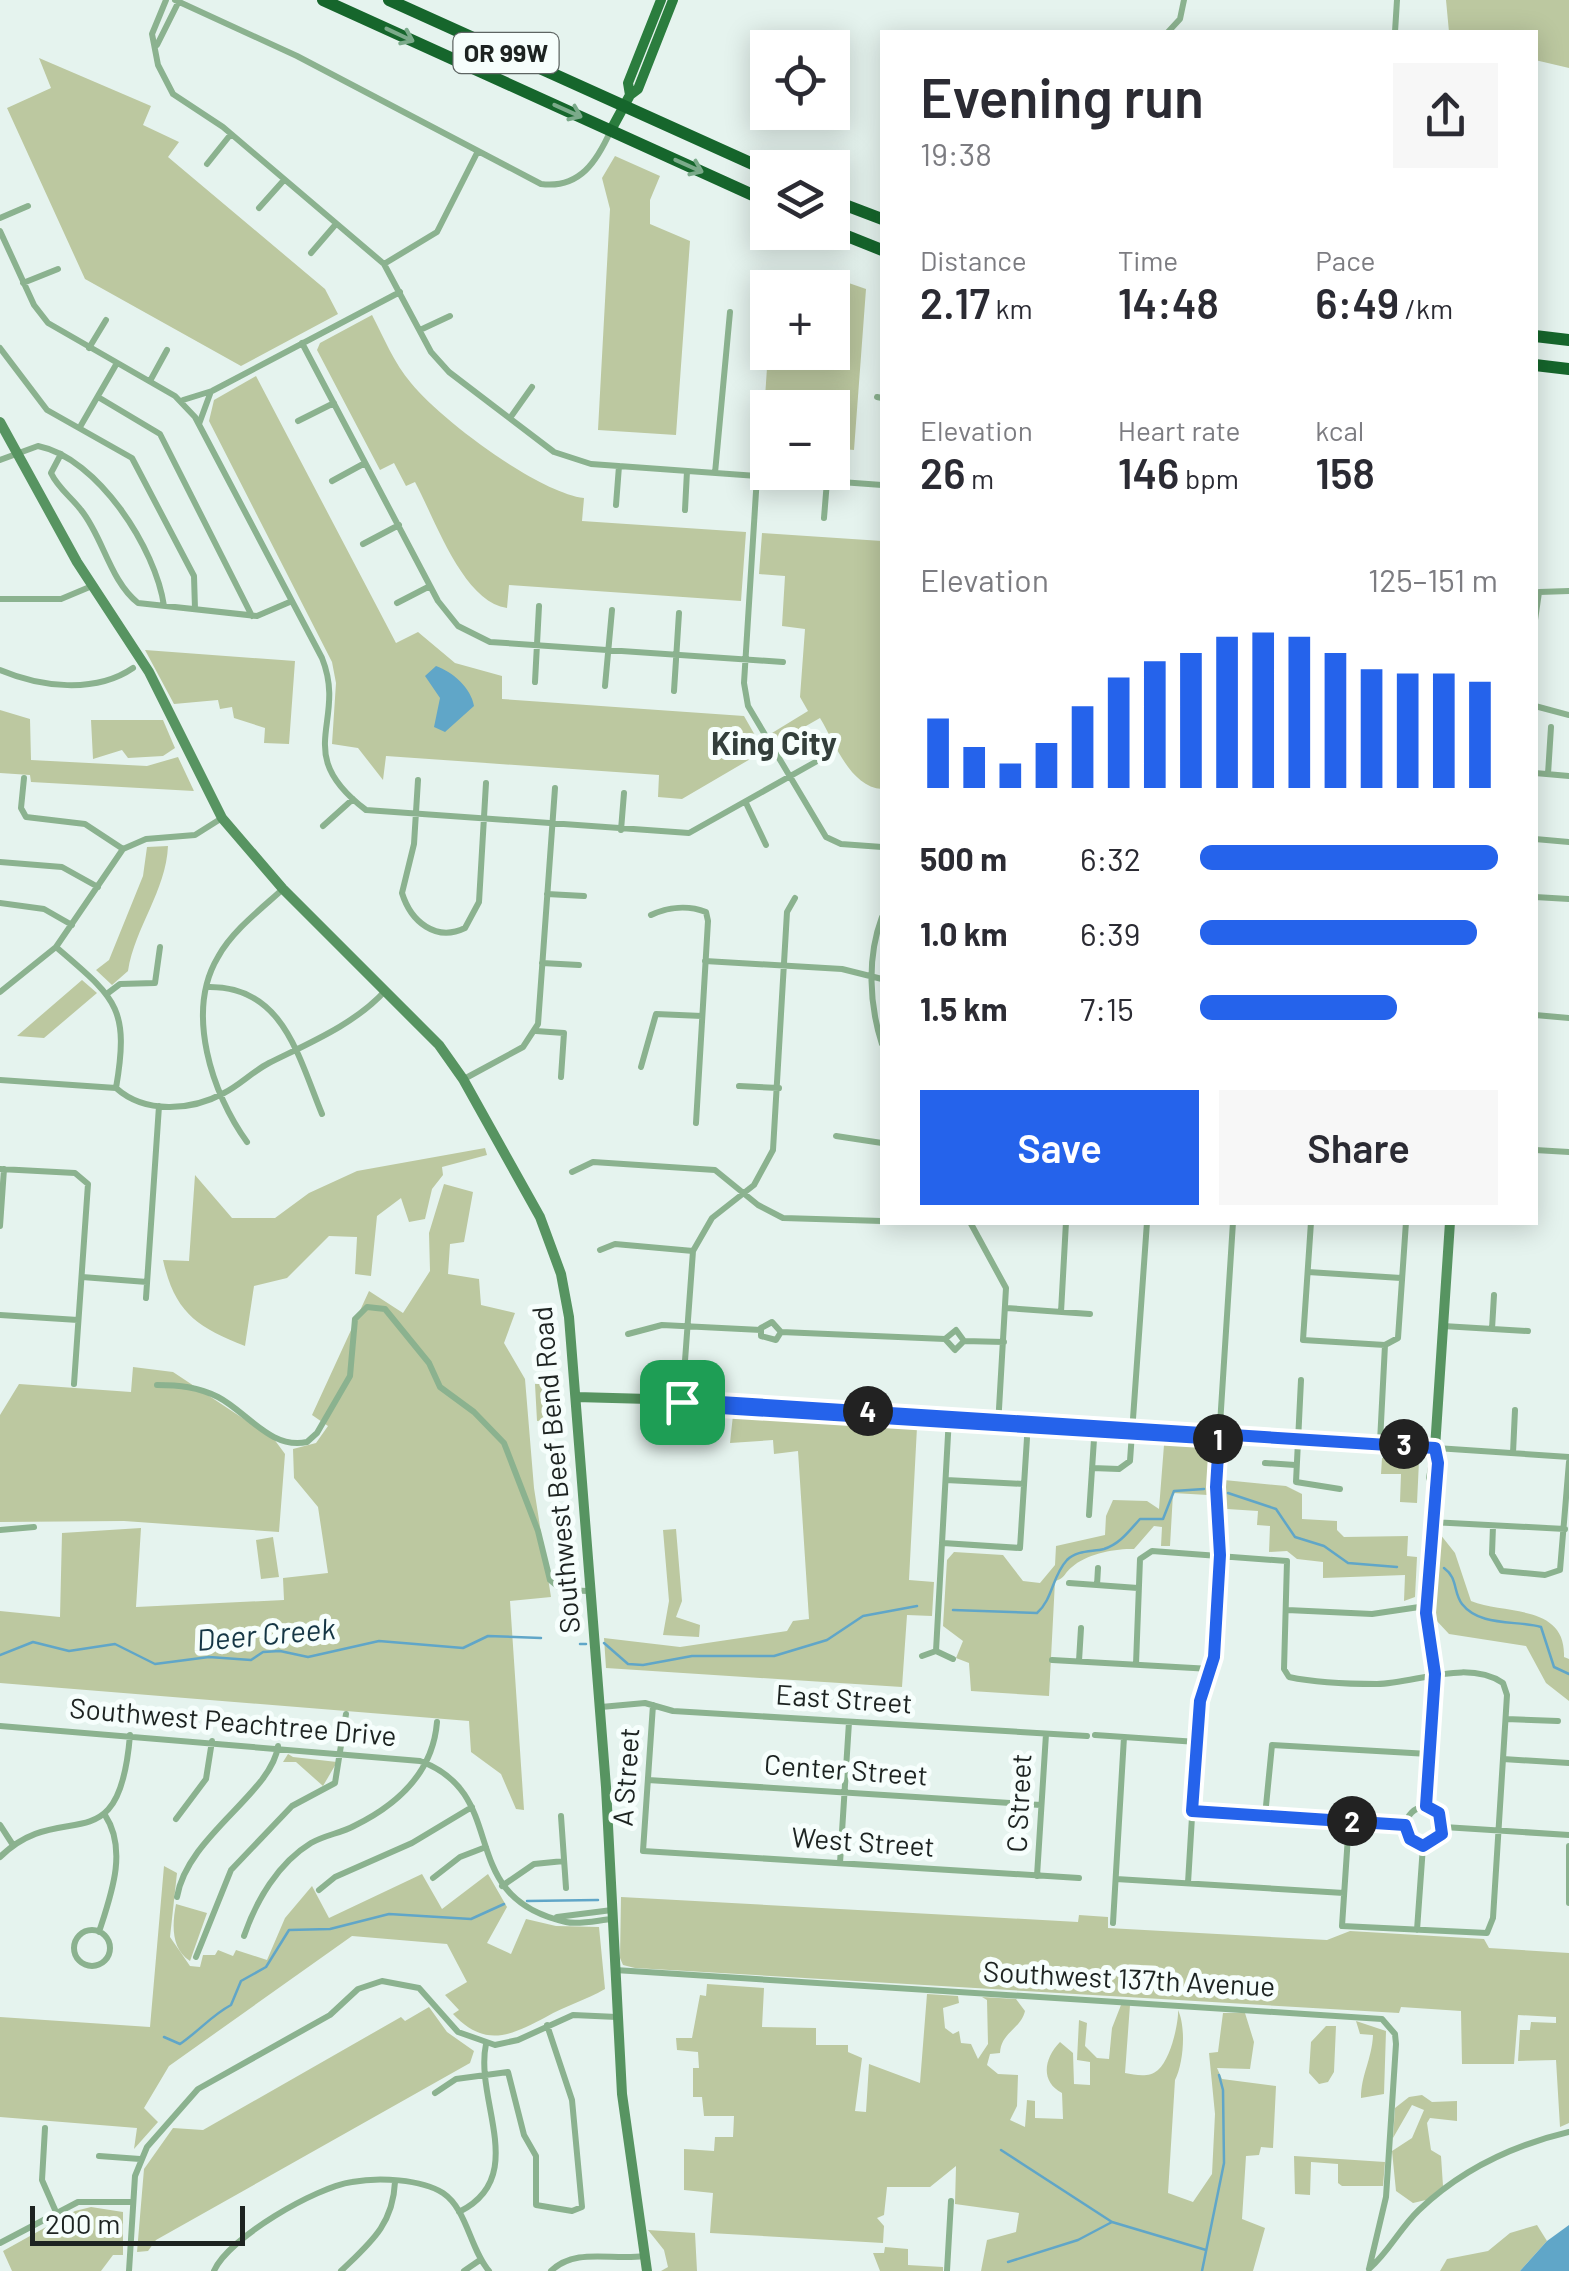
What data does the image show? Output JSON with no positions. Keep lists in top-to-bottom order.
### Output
{
  "streets": {
    "highway": ["OR 99W"],
    "main road": ["Southwest Beef Bend Road"],
    "street": [
      "East Street",
      "Southwest Peachtree Drive",
      "Center Street",
      "A Street",
      "C Street",
      "West Street",
      "Southwest 137th Avenue"
    ]
  },
  "crossings": [
    ["Southwest Beef Bend Road", "East Street"],
    ["Southwest Beef Bend Road", "Southwest 137th Avenue"],
    ["East Street", "A Street"],
    ["East Street", "C Street"],
    ["Center Street", "A Street"],
    ["Center Street", "C Street"],
    ["A Street", "West Street"],
    ["C Street", "West Street"]
  ],
  "districts": ["King City"],
  "water": ["Deer Creek"],
  "scale_bar": "200 m",
  "page": {
    "map_buttons": ["+", "−"],
    "heading": ["Evening run", "19:38"],
    "stats": [
      ["Distance", "2.17 km"],
      ["Time", "14:48"],
      ["Pace", "6:49 /km"],
      ["Elevation", "26 m"],
      ["Heart rate", "146 bpm"],
      ["kcal", "158"]
    ],
    "chart": ["Elevation", "125–151 m"],
    "list": [
      {
        "name": "500 m",
        "note": "6:32"
      },
      {
        "name": "1.0 km",
        "note": "6:39"
      },
      {
        "name": "1.5 km",
        "note": "7:15"
      }
    ],
    "buttons": ["Save", "Share"],
    "pins": [
      "4",
      "1",
      "3",
      "2"
    ],
    "scale": "200 m"
  }
}
